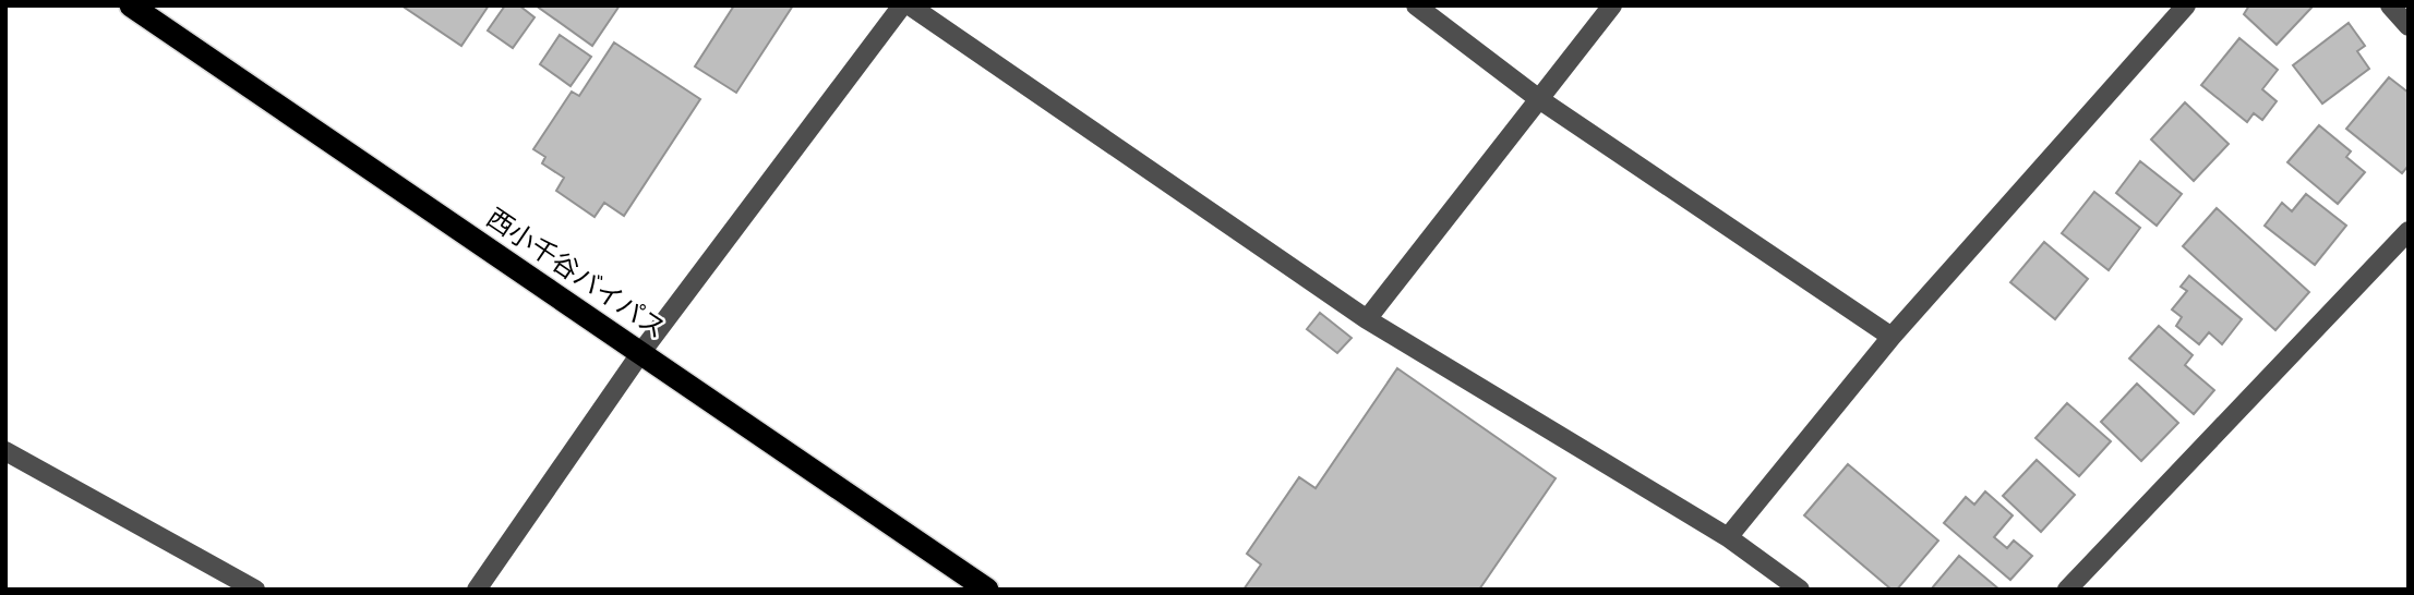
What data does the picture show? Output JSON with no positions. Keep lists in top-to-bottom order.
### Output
{
  "streets": {
    "highway": ["西小千谷バイパス"]
  }
}
